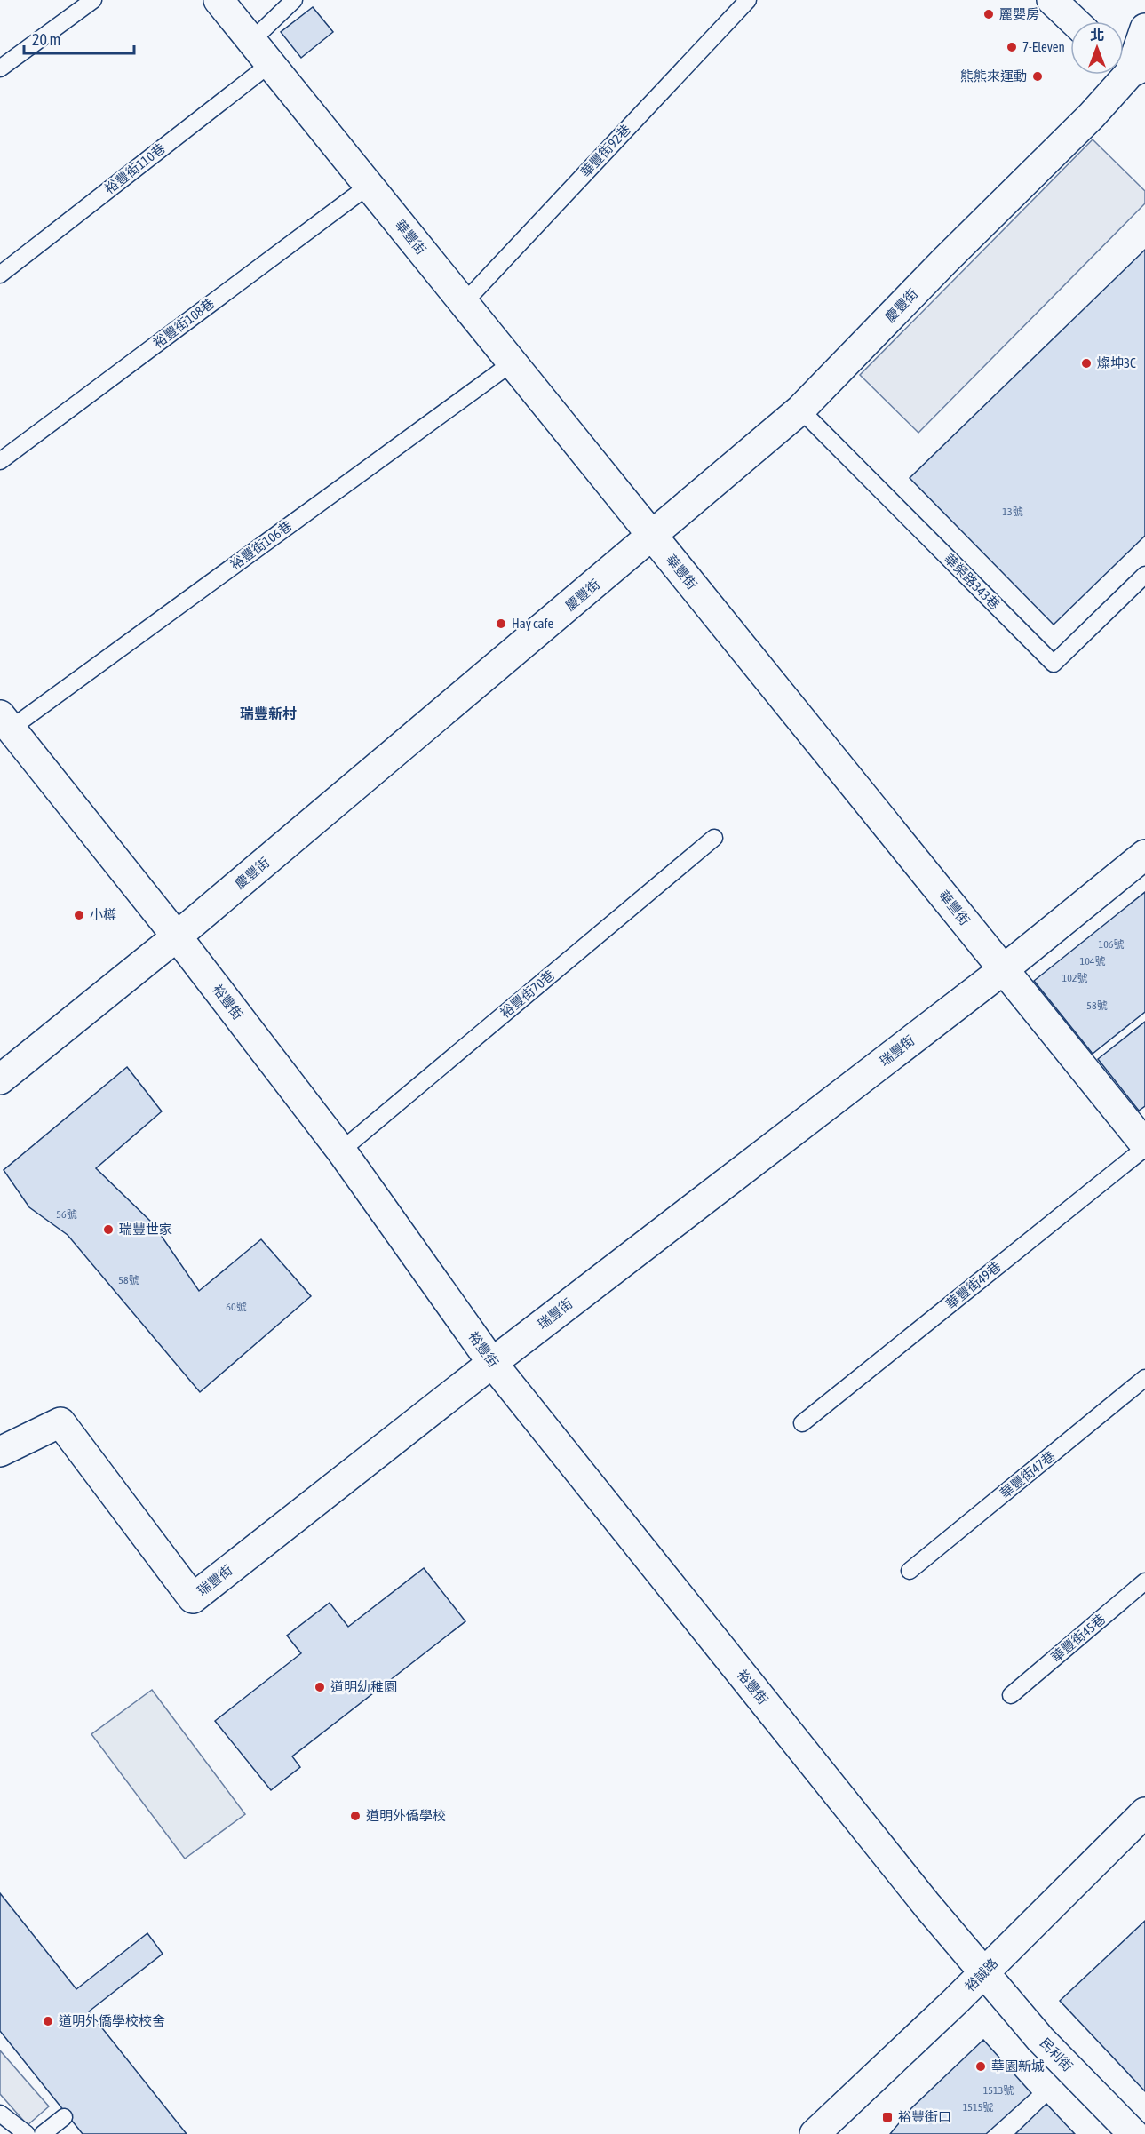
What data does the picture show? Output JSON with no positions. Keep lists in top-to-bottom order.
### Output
{
  "streets": {
    "street": [
      "華豐街",
      "慶豐街",
      "裕豐街",
      "瑞豐街",
      "裕誠路",
      "民利街"
    ],
    "lane": [
      "華豐街92巷",
      "裕豐街110巷",
      "裕豐街108巷",
      "裕豐街106巷",
      "華榮路343巷",
      "裕豐街70巷",
      "華豐街49巷",
      "華豐街47巷",
      "華豐街45巷"
    ]
  },
  "crossings": [
    ["華豐街92巷", "華豐街"],
    ["裕豐街110巷", "華豐街"],
    ["華豐街", "慶豐街"],
    ["華豐街", "裕豐街108巷"],
    ["華豐街", "裕豐街106巷"],
    ["華豐街", "瑞豐街"],
    ["華豐街", "華豐街49巷"],
    ["慶豐街", "華榮路343巷"],
    ["慶豐街", "裕豐街"],
    ["裕豐街106巷", "裕豐街"],
    ["裕豐街70巷", "裕豐街"],
    ["裕豐街", "瑞豐街"],
    ["裕豐街", "裕誠路"],
    ["裕豐街", "民利街"],
    ["裕誠路", "民利街"]
  ],
  "districts": ["瑞豐新村"],
  "places": {
    "other": [
      "麗嬰房",
      "7-Eleven",
      "熊熊來運動",
      "燦坤3C",
      "Hay cafe",
      "小樽",
      "瑞豐世家",
      "道明幼稚園",
      "道明外僑學校",
      "道明外僑學校校舍",
      "華園新城"
    ],
    "transit": ["裕豐街口"]
  },
  "house_numbers": [
    "13號",
    "106號",
    "104號",
    "102號",
    "58號",
    "56號",
    "58號",
    "60號",
    "1513號",
    "1515號"
  ],
  "scale_bar": "20 m",
  "north": "top"
}
